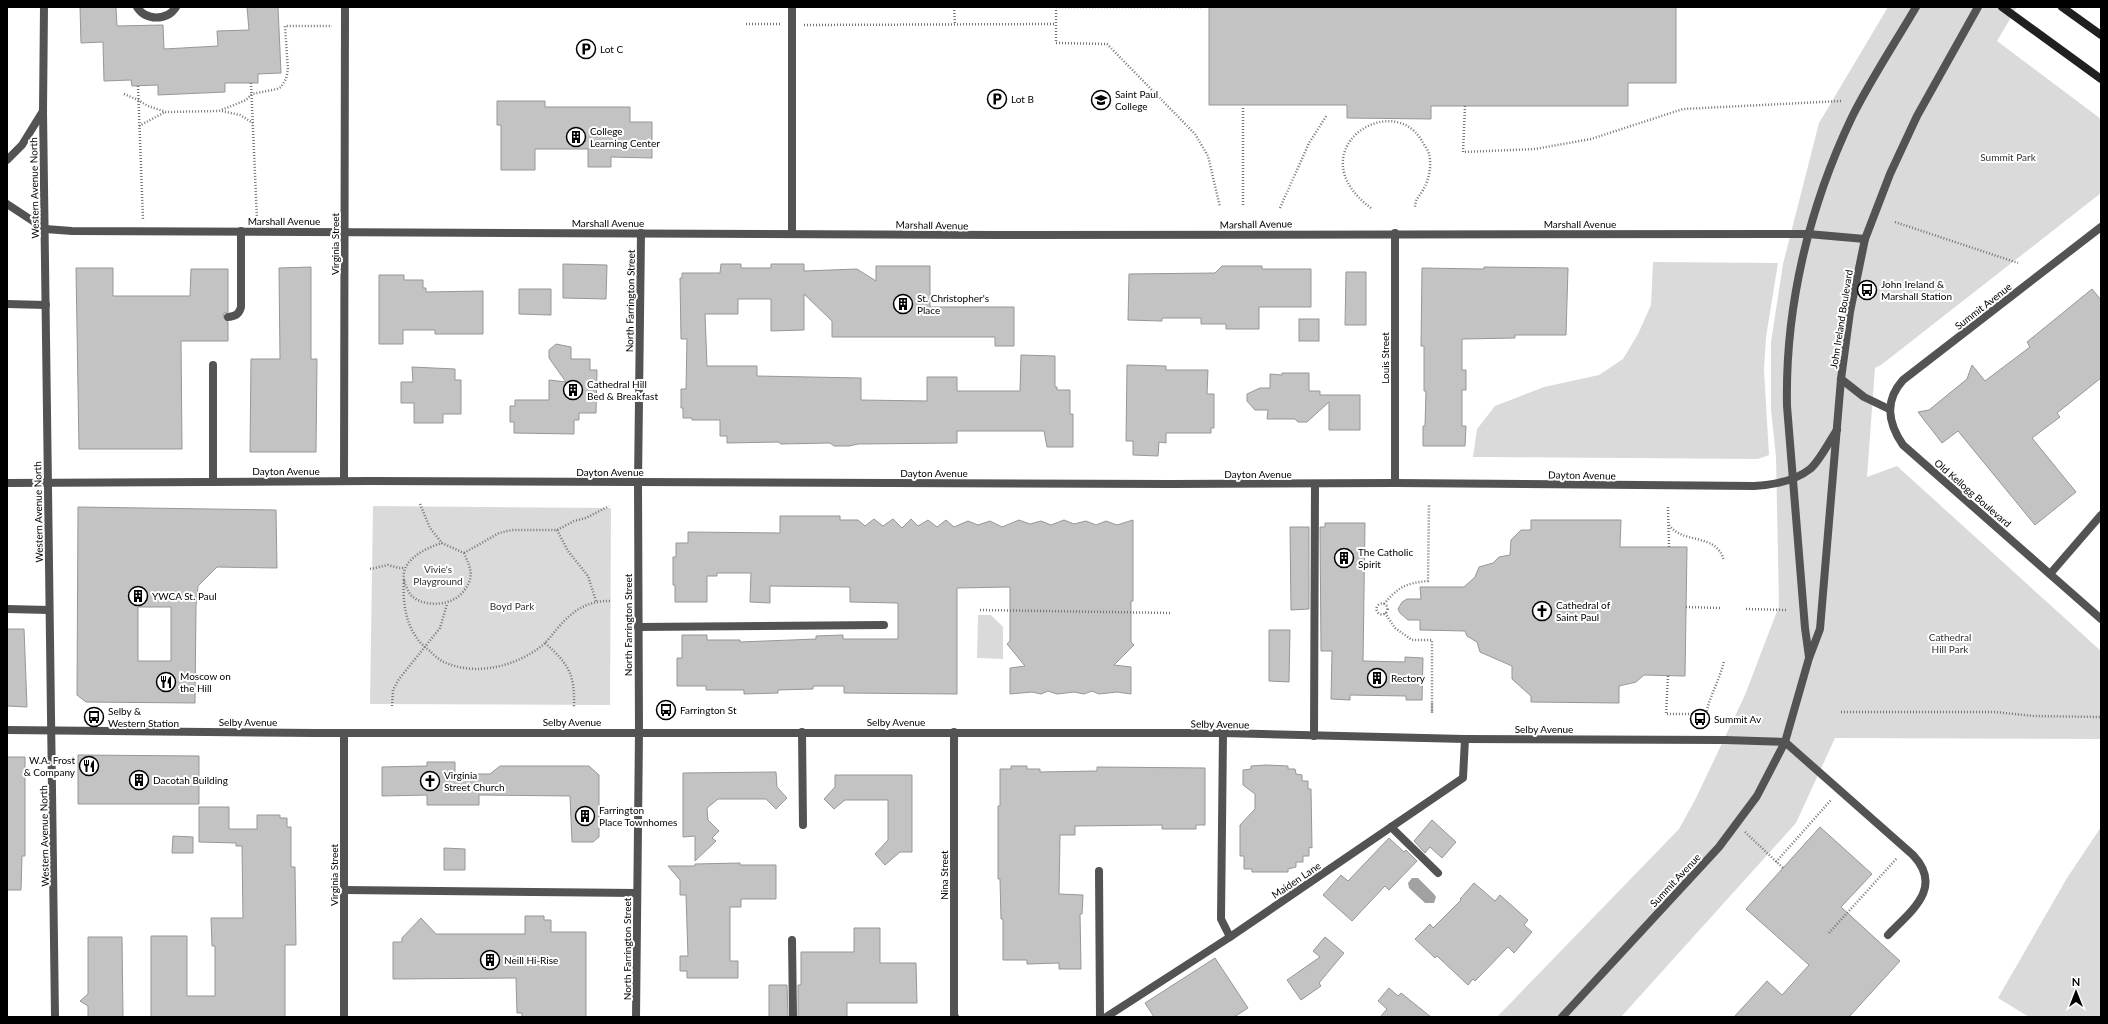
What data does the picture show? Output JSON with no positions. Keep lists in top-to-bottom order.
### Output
{
  "streets": {
    "street": [
      "Western Avenue North",
      "Marshall Avenue",
      "Virginia Street",
      "North Farrington Street",
      "Summit Avenue",
      "John Ireland Boulevard",
      "Louis Street",
      "Dayton Avenue",
      "Old Kellogg Boulevard",
      "Selby Avenue",
      "Nina Street",
      "Maiden Lane"
    ]
  },
  "crossings": [
    ["Western Avenue North", "Marshall Avenue"],
    ["Western Avenue North", "Dayton Avenue"],
    ["Western Avenue North", "Selby Avenue"],
    ["Marshall Avenue", "Virginia Street"],
    ["Marshall Avenue", "North Farrington Street"],
    ["Marshall Avenue", "John Ireland Boulevard"],
    ["Marshall Avenue", "Louis Street"],
    ["Virginia Street", "Dayton Avenue"],
    ["Virginia Street", "Selby Avenue"],
    ["North Farrington Street", "Dayton Avenue"],
    ["North Farrington Street", "Selby Avenue"],
    ["Summit Avenue", "John Ireland Boulevard"],
    ["Summit Avenue", "Old Kellogg Boulevard"],
    ["Summit Avenue", "Selby Avenue"],
    ["John Ireland Boulevard", "Dayton Avenue"],
    ["John Ireland Boulevard", "Selby Avenue"],
    ["Louis Street", "Dayton Avenue"],
    ["Selby Avenue", "Nina Street"],
    ["Selby Avenue", "Maiden Lane"]
  ],
  "parks": [
    "Summit Park",
    "Vivie's Playground",
    "Boyd Park",
    "Cathedral Hill Park"
  ],
  "places": {
    "parking": ["Lot C", "Lot B"],
    "school or university": ["Saint Paul College"],
    "building": [
      "College Learning Center",
      "St. Christopher's Place",
      "Cathedral Hill Bed & Breakfast",
      "The Catholic Spirit",
      "YWCA St. Paul",
      "Rectory",
      "Dacotah Building",
      "Farrington Place Townhomes",
      "Neill Hi-Rise"
    ],
    "bus stop": [
      "John Ireland & Marshall Station",
      "Farrington St",
      "Selby & Western Station",
      "Summit Av"
    ],
    "church": ["Cathedral of Saint Paul", "Virginia Street Church"],
    "restaurant": ["Moscow on the Hill", "W.A. Frost & Company"]
  },
  "north": "top"
}
